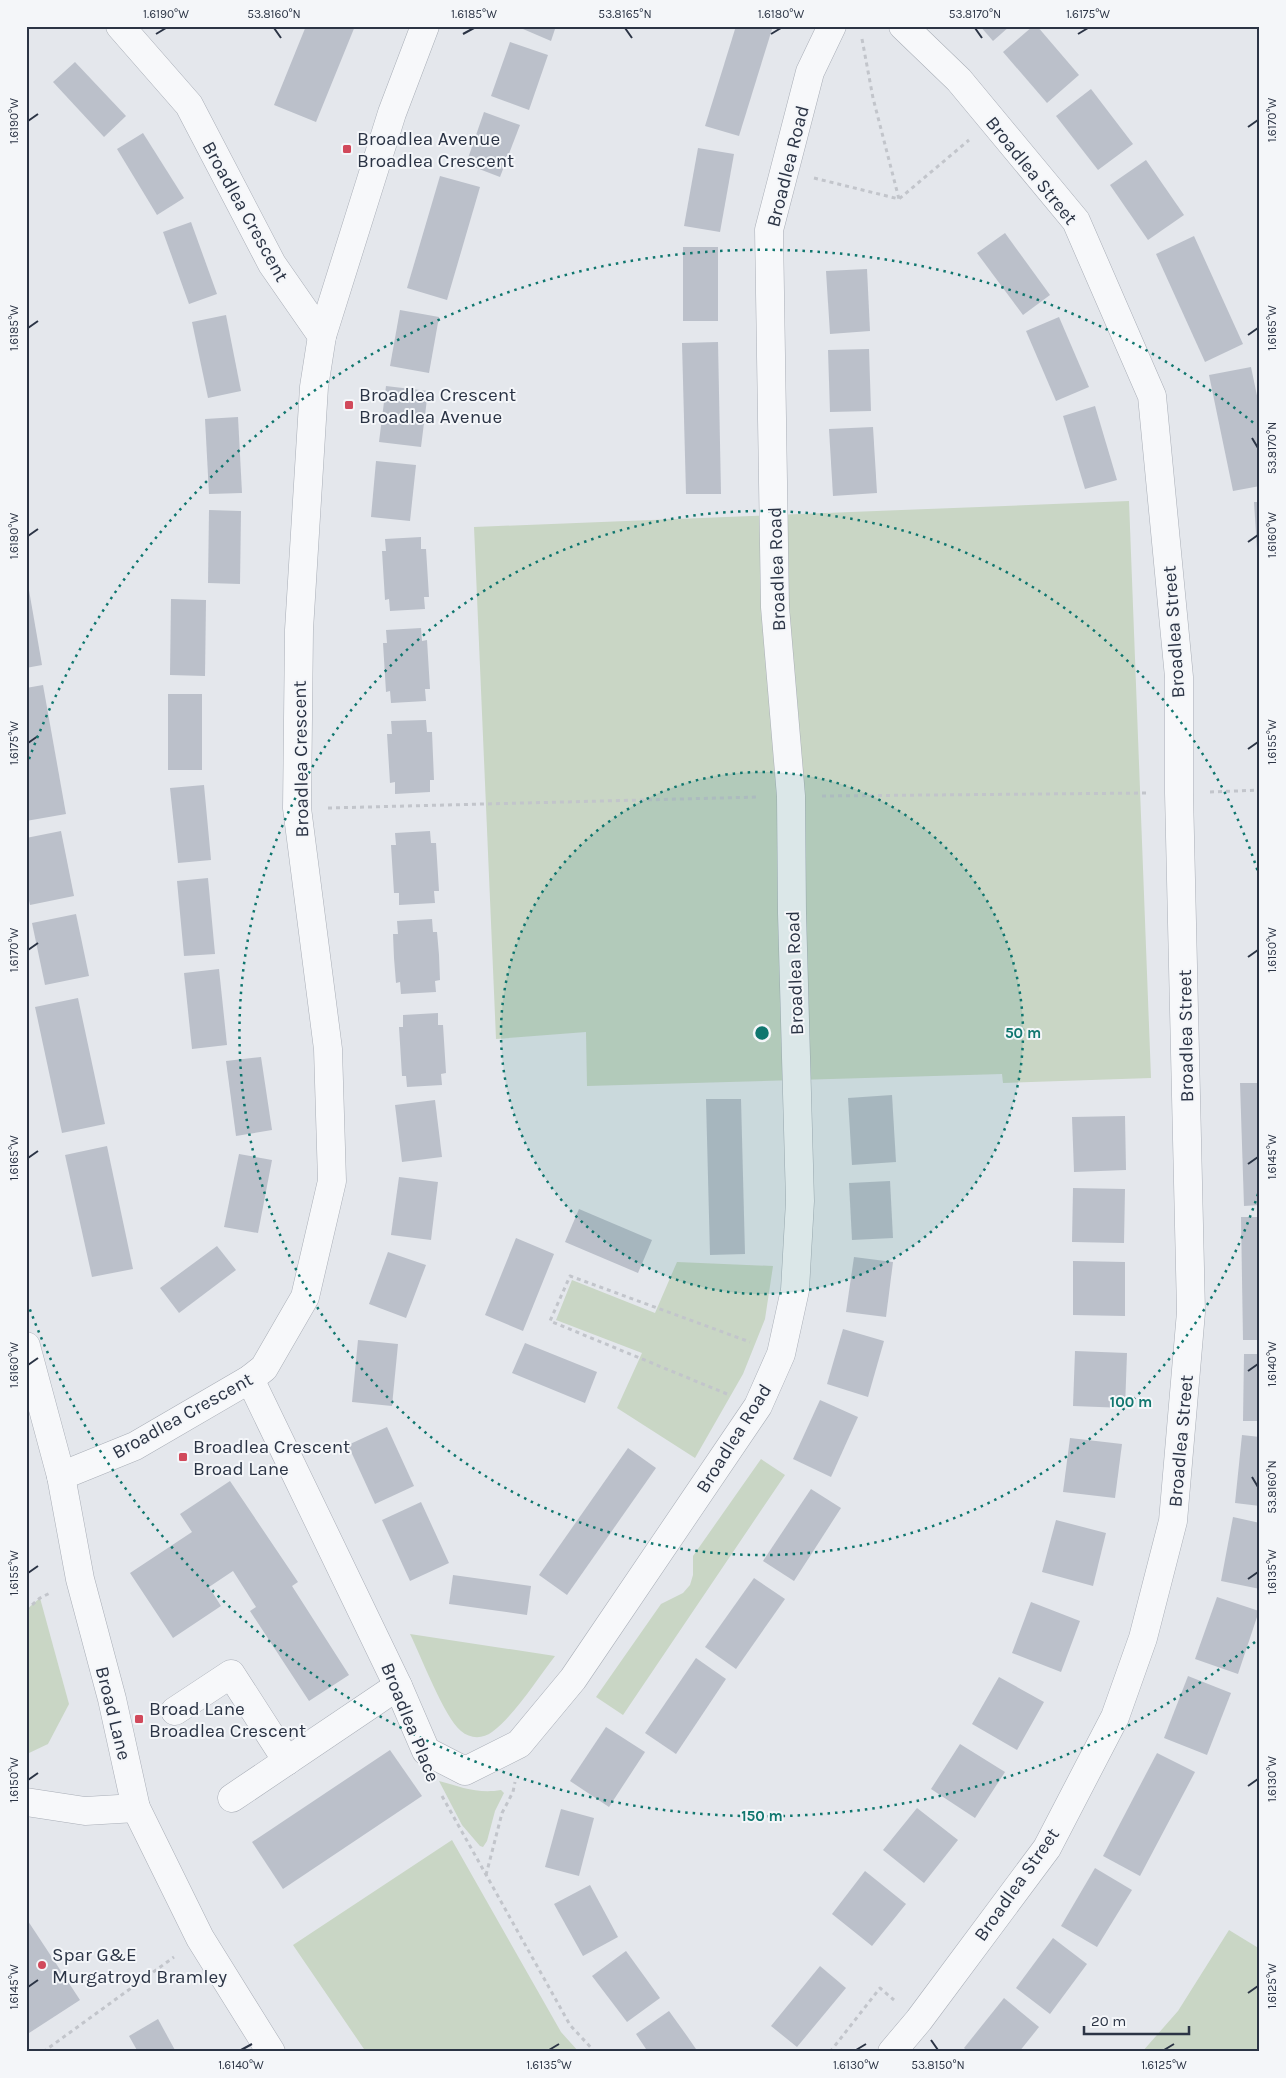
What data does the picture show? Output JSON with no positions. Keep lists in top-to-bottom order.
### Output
{
  "streets": {
    "street": [
      "Broadlea Road",
      "Broadlea Street",
      "Broadlea Crescent",
      "Broad Lane",
      "Broadlea Place"
    ]
  },
  "crossings": [
    ["Broadlea Road", "Broadlea Place"],
    ["Broadlea Crescent", "Broad Lane"],
    ["Broadlea Crescent", "Broadlea Place"]
  ],
  "places": {
    "transit": [
      "Broadlea Avenue Broadlea Crescent",
      "Broadlea Crescent Broadlea Avenue",
      "Broadlea Crescent Broad Lane",
      "Broad Lane Broadlea Crescent"
    ],
    "other": ["Spar G&E Murgatroyd Bramley"]
  },
  "scale_bar": "20 m",
  "coordinates": [
    "1.6190°W",
    "53.8160°N",
    "1.6185°W",
    "53.8165°N",
    "1.6180°W",
    "53.8170°N",
    "1.6175°W",
    "1.6170°W",
    "1.6165°W",
    "1.6160°W",
    "1.6155°W",
    "1.6150°W",
    "1.6145°W",
    "1.6140°W",
    "1.6135°W",
    "1.6130°W",
    "1.6125°W",
    "53.8150°N"
  ],
  "rings": ["50 m", "100 m", "150 m"]
}
